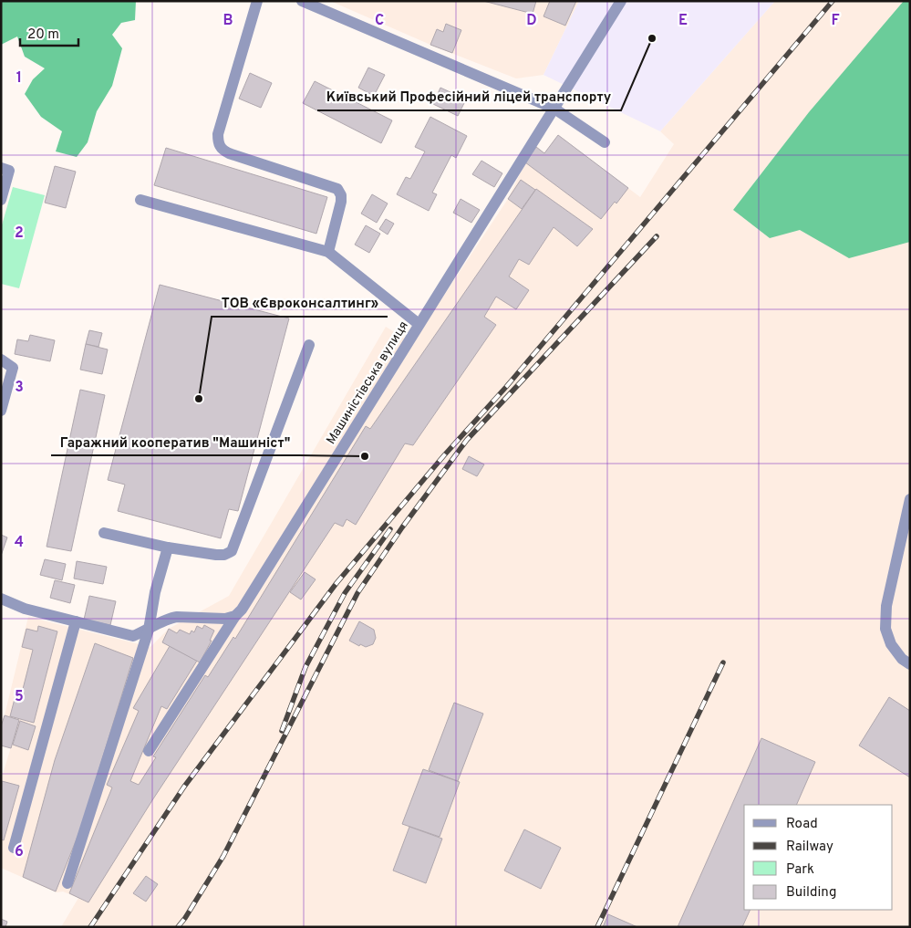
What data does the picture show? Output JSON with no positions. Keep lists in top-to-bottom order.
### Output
{
  "streets": {
    "street": ["Машиністівська вулиця"]
  },
  "places": ["Київський Професійний ліцей транспорту", "ТОВ «Євроконсалтинг»", "Гаражний кооператив \"Машиніст\""],
  "legend": [
    "Road",
    "Railway",
    "Park",
    "Building"
  ],
  "scale_bar": "20 m",
  "grid": {
    "columns": [
      "B",
      "C",
      "D",
      "E",
      "F"
    ],
    "rows": [
      "1",
      "2",
      "3",
      "4",
      "5",
      "6"
    ]
  }
}
